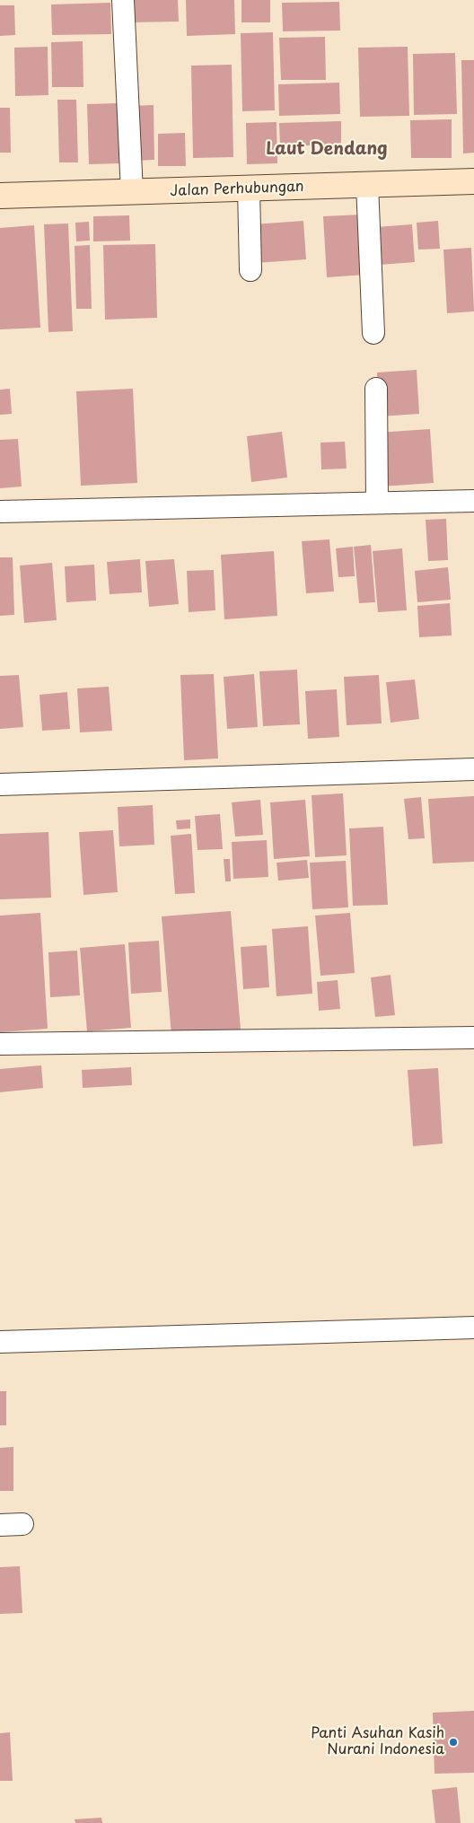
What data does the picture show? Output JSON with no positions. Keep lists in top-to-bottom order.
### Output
{
  "streets": {
    "main road": ["Jalan Perhubungan"]
  },
  "districts": ["Laut Dendang"],
  "places": ["Panti Asuhan Kasih Nurani Indonesia"]
}
